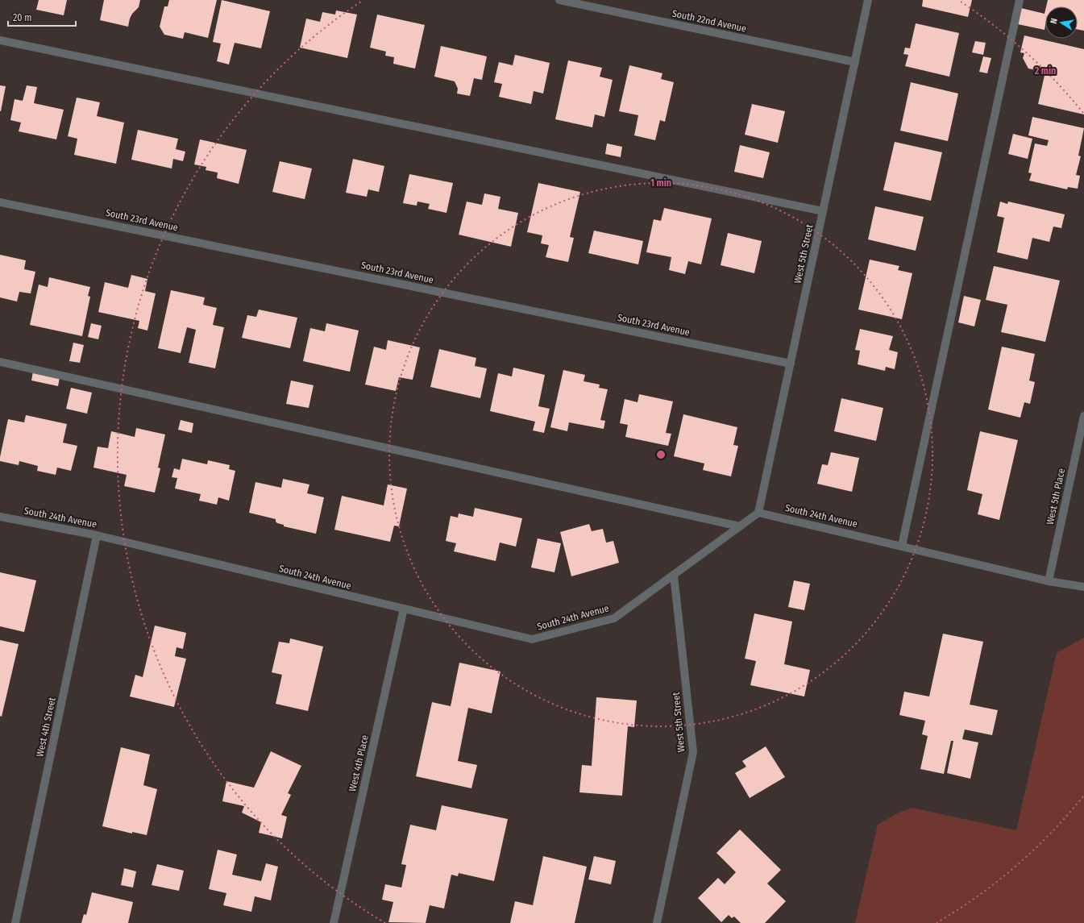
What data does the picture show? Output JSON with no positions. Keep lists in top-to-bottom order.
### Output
{
  "streets": {
    "street": [
      "South 22nd Avenue",
      "South 23rd Avenue",
      "West 5th Street",
      "West 5th Place",
      "South 24th Avenue",
      "West 4th Street",
      "West 4th Place"
    ]
  },
  "crossings": [
    ["South 22nd Avenue", "West 5th Street"],
    ["South 23rd Avenue", "West 5th Street"],
    ["West 5th Street", "South 24th Avenue"],
    ["West 5th Place", "South 24th Avenue"],
    ["South 24th Avenue", "West 4th Street"],
    ["South 24th Avenue", "West 4th Place"]
  ],
  "scale_bar": "20 m",
  "north": "left",
  "rings": ["2 min", "1 min"]
}
